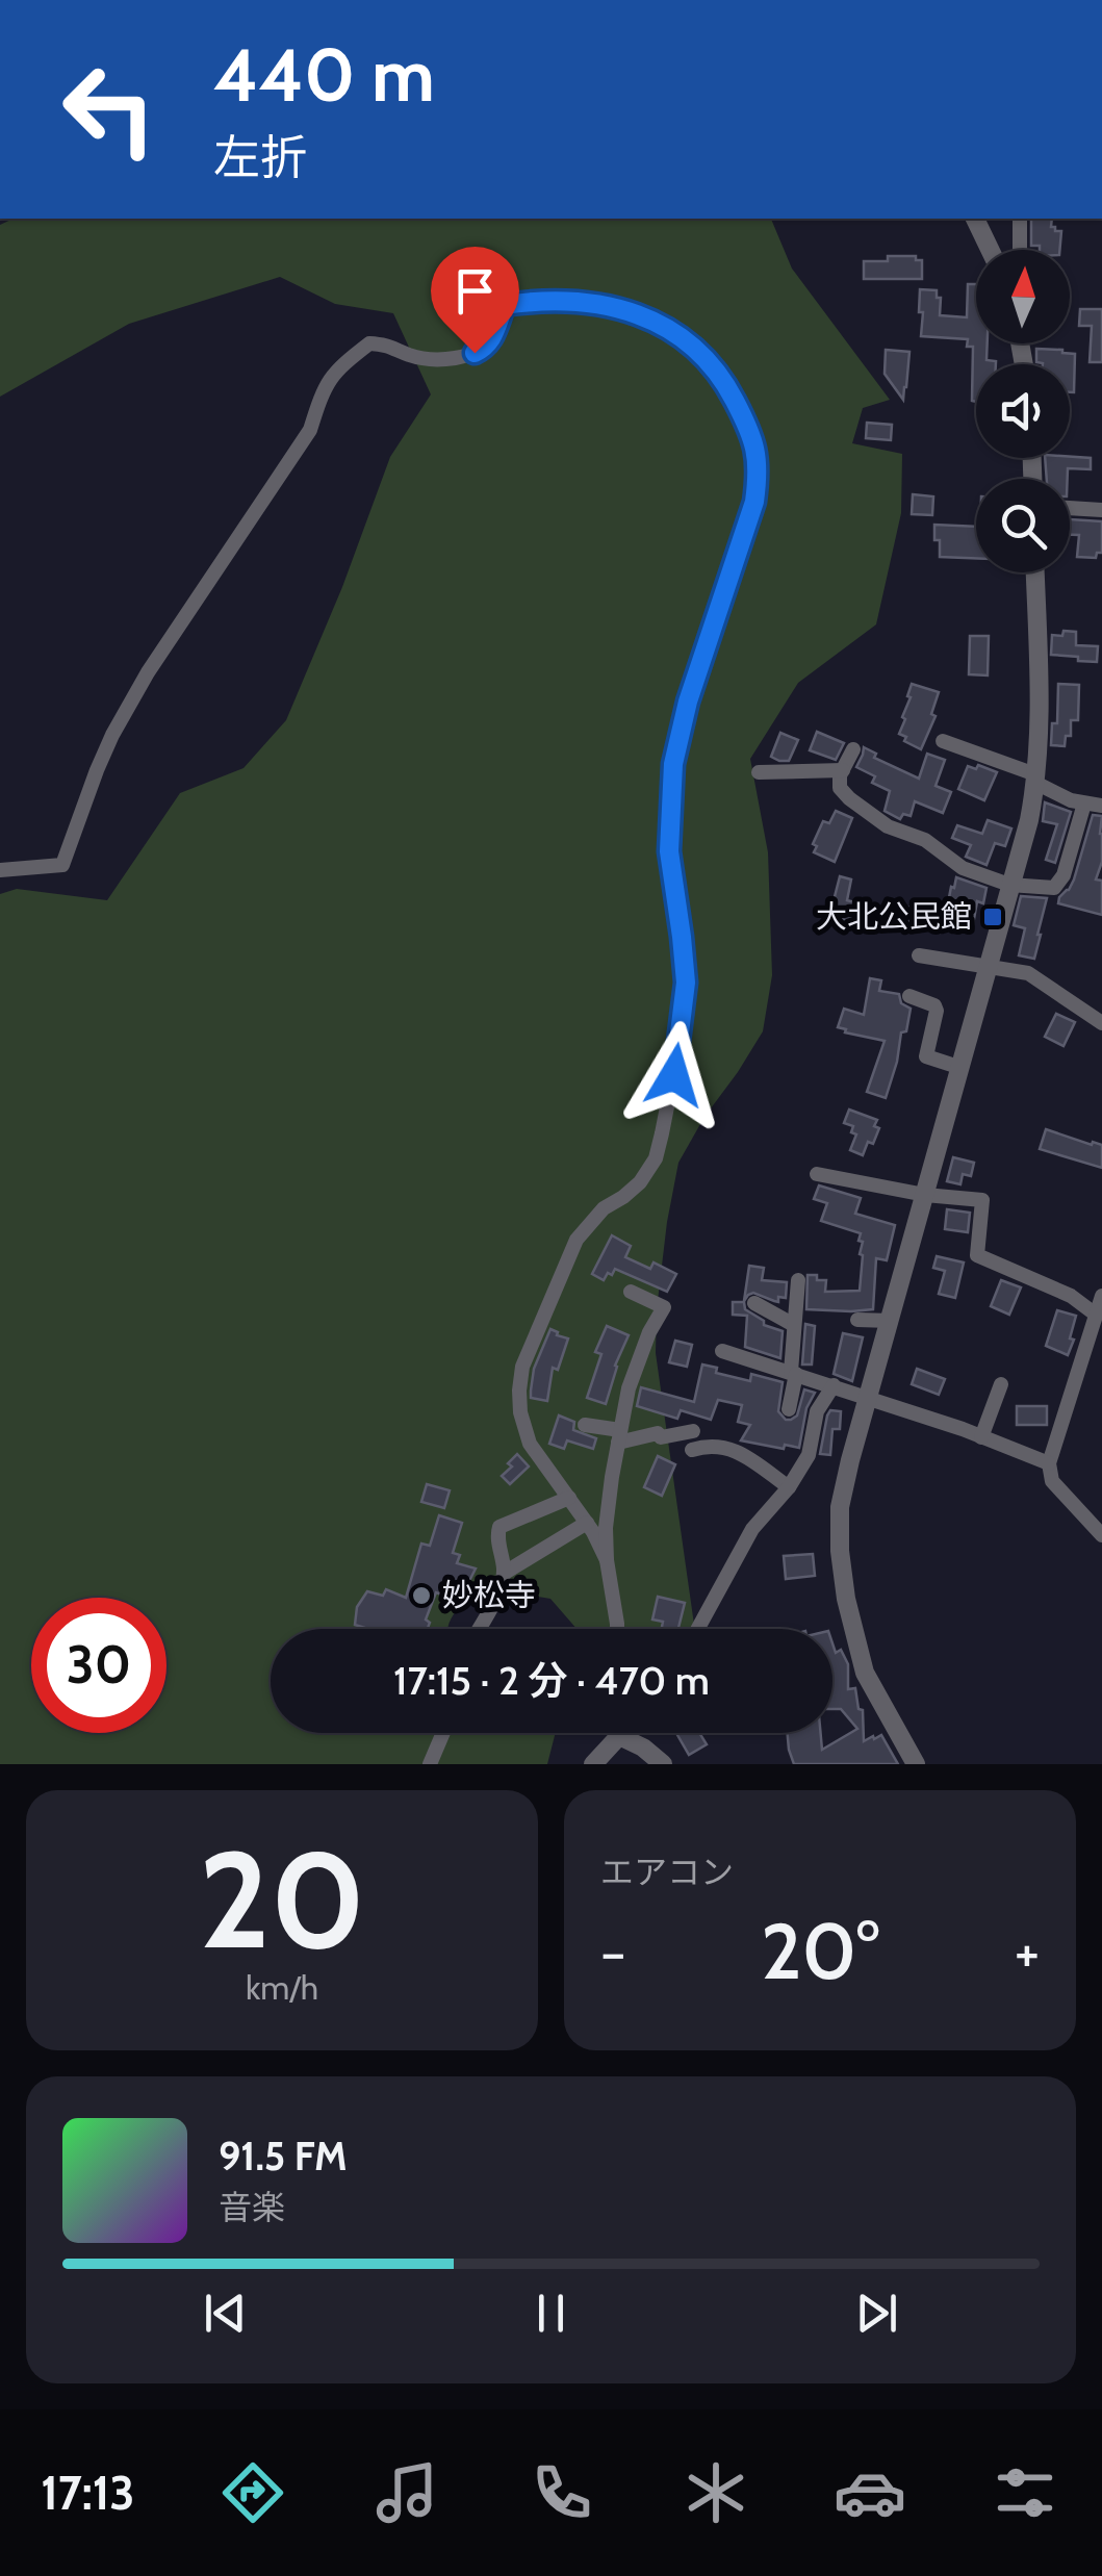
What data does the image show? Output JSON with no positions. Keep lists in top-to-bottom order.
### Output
{
  "places": {
    "transit": ["大北公民館"],
    "other": ["妙松寺"]
  },
  "north": "top",
  "page": {
    "turn": ["440 m", "左折"],
    "limit": "30",
    "trip": "17:15 · 2 分 · 470 m",
    "tile": [
      ["20", "km/h"],
      "エアコン"
    ],
    "heat": ["−", "20°", "+"],
    "song": ["91.5 FM", "音楽"],
    "tabs": "17:13"
  }
}
